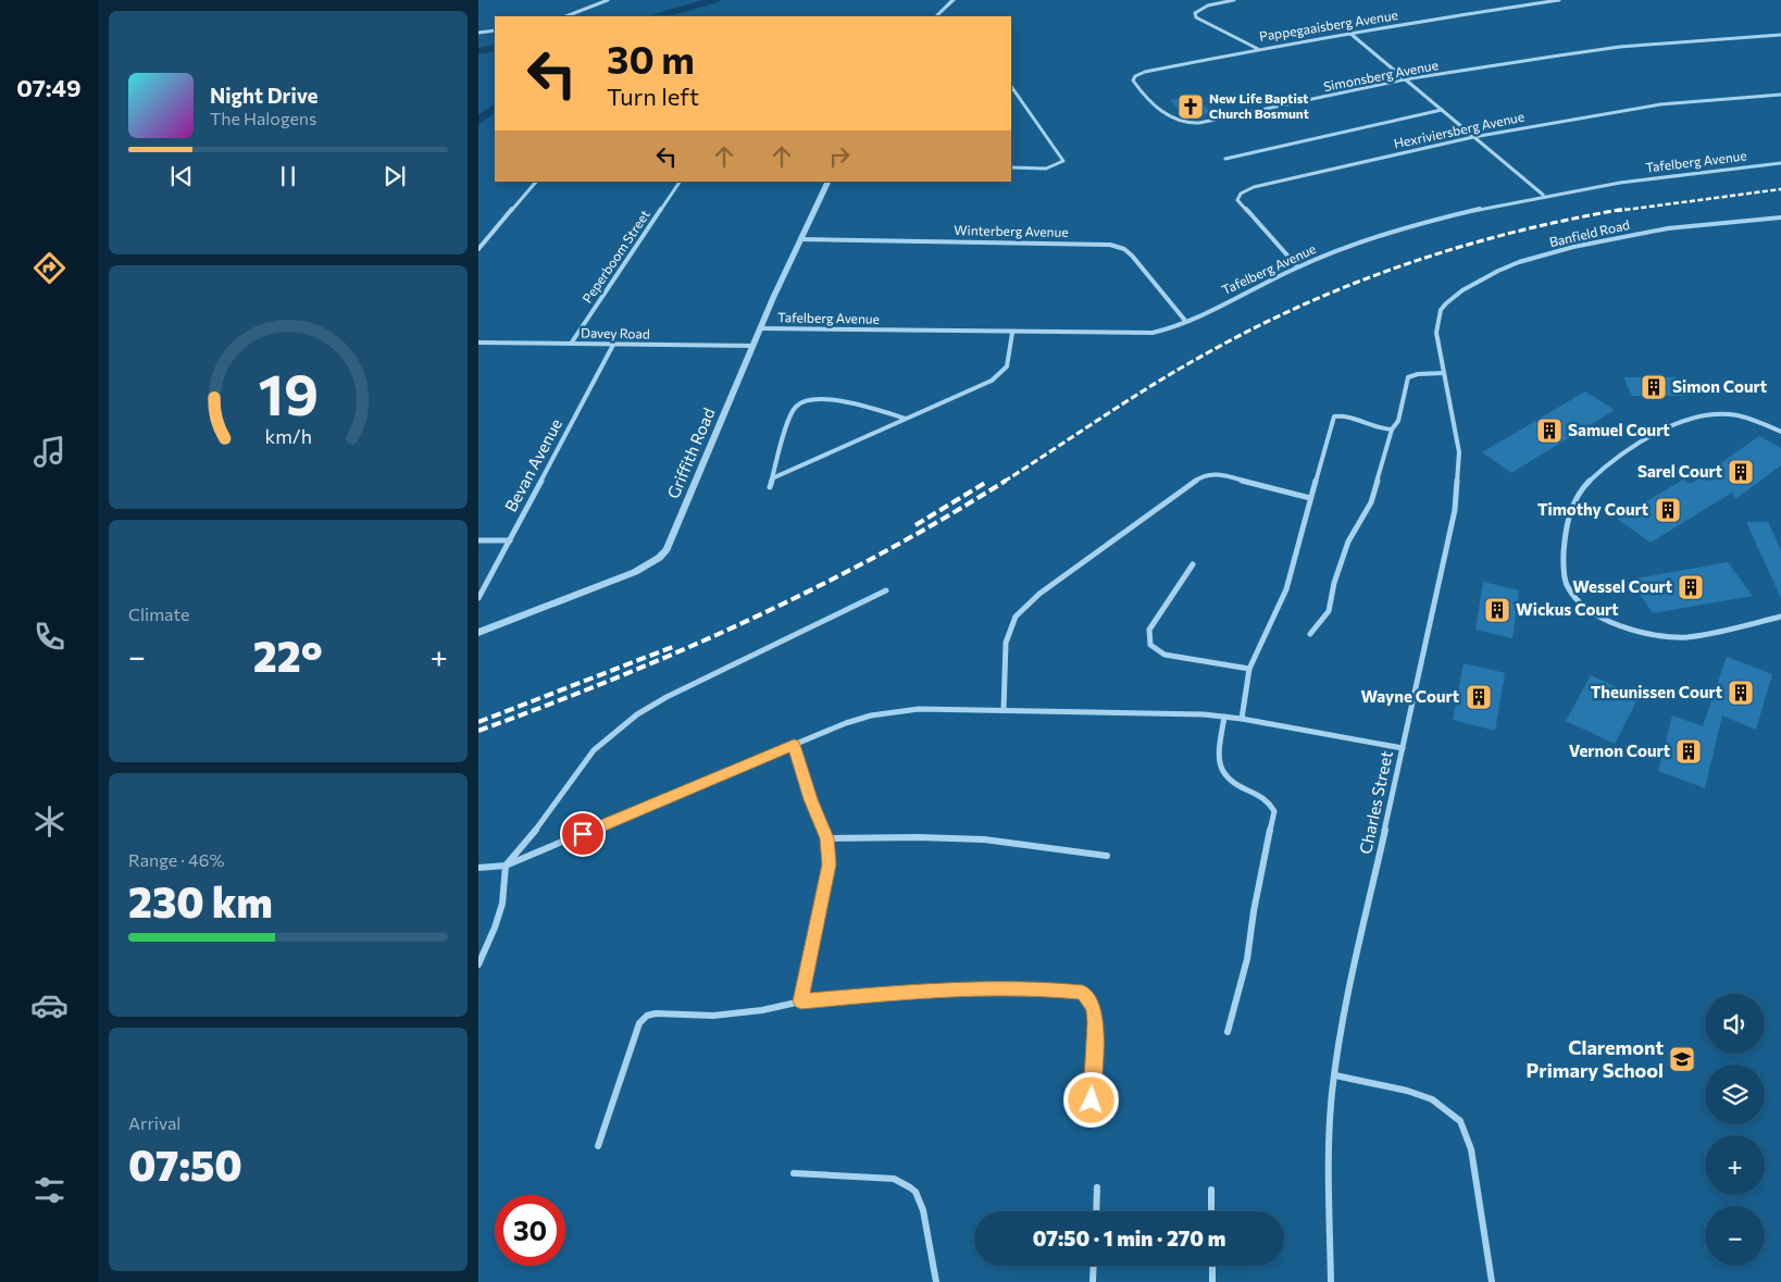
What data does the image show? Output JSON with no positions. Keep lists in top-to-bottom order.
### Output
{
  "streets": {
    "street": [
      "Pappegaaisberg Avenue",
      "Simonsberg Avenue",
      "Hexriviersberg Avenue",
      "Tafelberg Avenue",
      "Winterberg Avenue",
      "Banfield Road",
      "Peperboom Street",
      "Davey Road",
      "Griffith Road",
      "Bevan Avenue",
      "Charles Street"
    ]
  },
  "crossings": [
    ["Pappegaaisberg Avenue", "Simonsberg Avenue"],
    ["Hexriviersberg Avenue", "Tafelberg Avenue"],
    ["Tafelberg Avenue", "Winterberg Avenue"],
    ["Tafelberg Avenue", "Griffith Road"],
    ["Winterberg Avenue", "Griffith Road"],
    ["Banfield Road", "Charles Street"],
    ["Peperboom Street", "Davey Road"],
    ["Davey Road", "Griffith Road"],
    ["Davey Road", "Bevan Avenue"]
  ],
  "places": {
    "church": ["New Life Baptist Church Bosmunt"],
    "building": [
      "Simon Court",
      "Samuel Court",
      "Sarel Court",
      "Timothy Court",
      "Wessel Court",
      "Wickus Court",
      "Theunissen Court",
      "Wayne Court",
      "Vernon Court"
    ],
    "school or university": ["Claremont Primary School"]
  },
  "page": {
    "tabs": "07:49",
    "turn": ["30 m", "Turn left"],
    "song": ["Night Drive", "The Halogens"],
    "tile": [
      "Climate",
      ["Range · 46%", "230 km"],
      ["Arrival", "07:50"]
    ],
    "heat": ["−", "22°", "+"],
    "map_buttons": ["+", "−"],
    "limit": "30",
    "trip": "07:50 · 1 min · 270 m",
    "gauge": ["19", "km/h"]
  }
}
